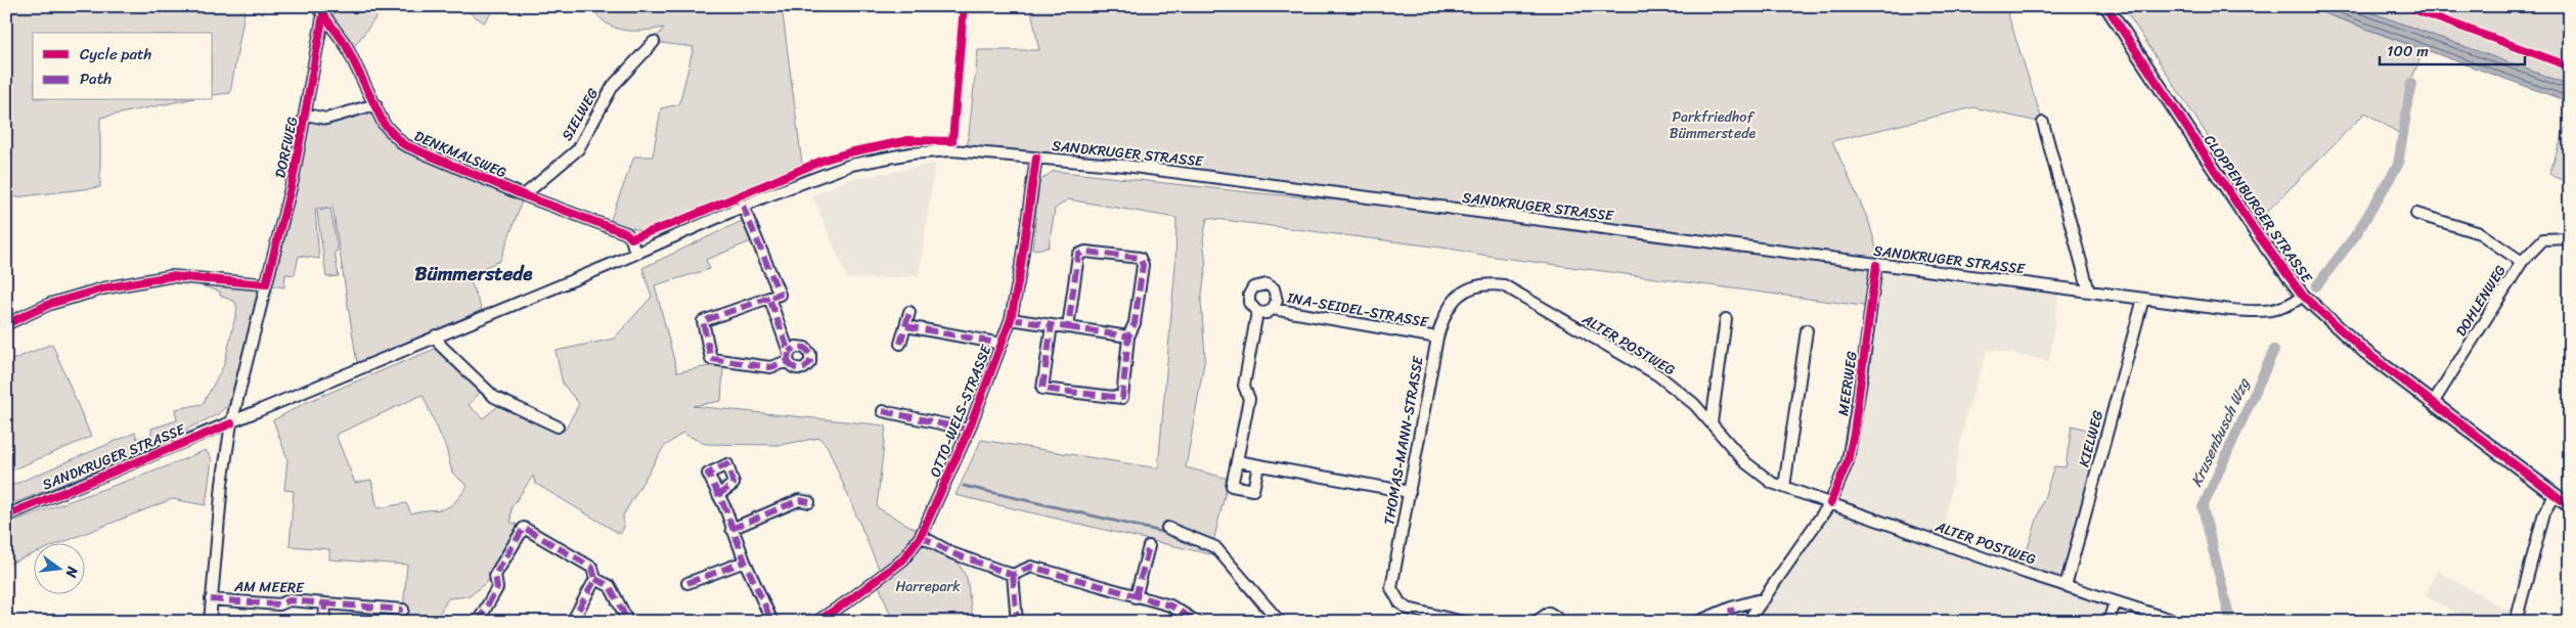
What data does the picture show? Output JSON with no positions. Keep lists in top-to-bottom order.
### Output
{
  "streets": {
    "main road": ["CLOPPENBURGER STRASSE"],
    "street": [
      "SIELWEG",
      "DORFWEG",
      "SANDKRUGER STRASSE",
      "DENKMALSWEG",
      "DOHLENWEG",
      "INA-SEIDEL-STRASSE",
      "ALTER POSTWEG",
      "MEERWEG",
      "OTTO-WELS-STRASSE",
      "KIELWEG",
      "THOMAS-MANN-STRASSE",
      "AM MEERE"
    ]
  },
  "crossings": [
    ["SIELWEG", "DENKMALSWEG"],
    ["DORFWEG", "SANDKRUGER STRASSE"],
    ["DORFWEG", "DENKMALSWEG"],
    ["DORFWEG", "AM MEERE"],
    ["SANDKRUGER STRASSE", "DENKMALSWEG"],
    ["SANDKRUGER STRASSE", "CLOPPENBURGER STRASSE"],
    ["SANDKRUGER STRASSE", "MEERWEG"],
    ["SANDKRUGER STRASSE", "OTTO-WELS-STRASSE"],
    ["SANDKRUGER STRASSE", "KIELWEG"],
    ["CLOPPENBURGER STRASSE", "DOHLENWEG"],
    ["INA-SEIDEL-STRASSE", "THOMAS-MANN-STRASSE"],
    ["ALTER POSTWEG", "MEERWEG"],
    ["ALTER POSTWEG", "KIELWEG"],
    ["ALTER POSTWEG", "THOMAS-MANN-STRASSE"]
  ],
  "districts": ["Bümmerstede"],
  "water": ["Krusenbusch Wzg"],
  "parks": ["Parkfriedhof Bümmerstede", "Harrepark"],
  "legend": ["Cycle path", "Path"],
  "scale_bar": "100 m",
  "north": "right"
}
